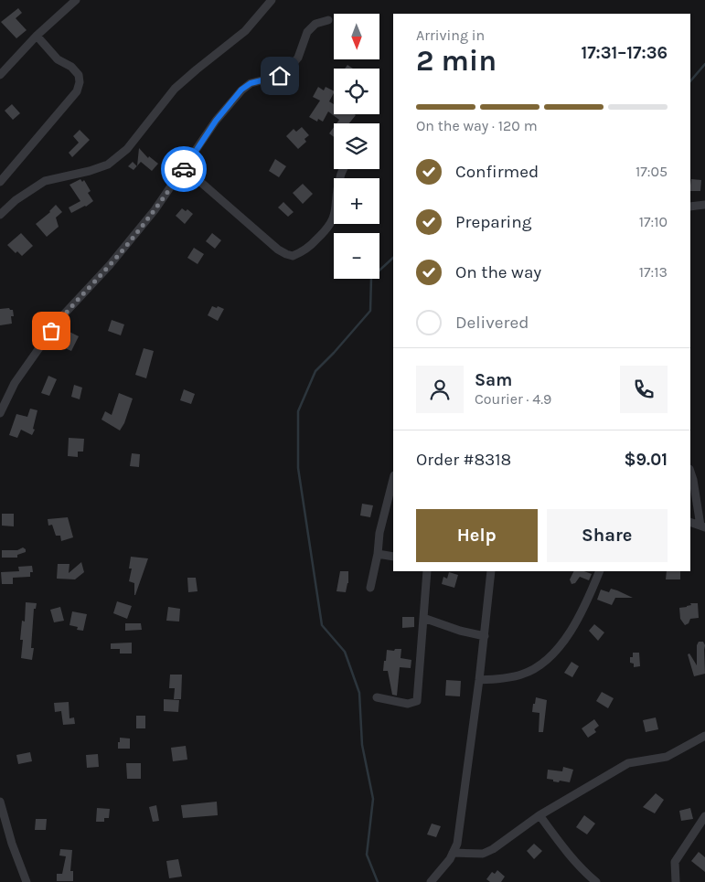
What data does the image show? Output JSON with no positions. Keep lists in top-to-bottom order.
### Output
{
  "north": "bottom",
  "page": {
    "map_buttons": ["+", "−"],
    "heading": ["2 min", "Arriving in", "17:31–17:36"],
    "panel": [
      "Sam",
      "Courier · 4.9",
      "Order #8318",
      "$9.01"
    ],
    "bar": "On the way · 120 m",
    "list": [
      ["Confirmed", "17:05"],
      ["Preparing", "17:10"],
      ["On the way", "17:13"],
      "Delivered"
    ],
    "buttons": ["Help", "Share"]
  }
}
